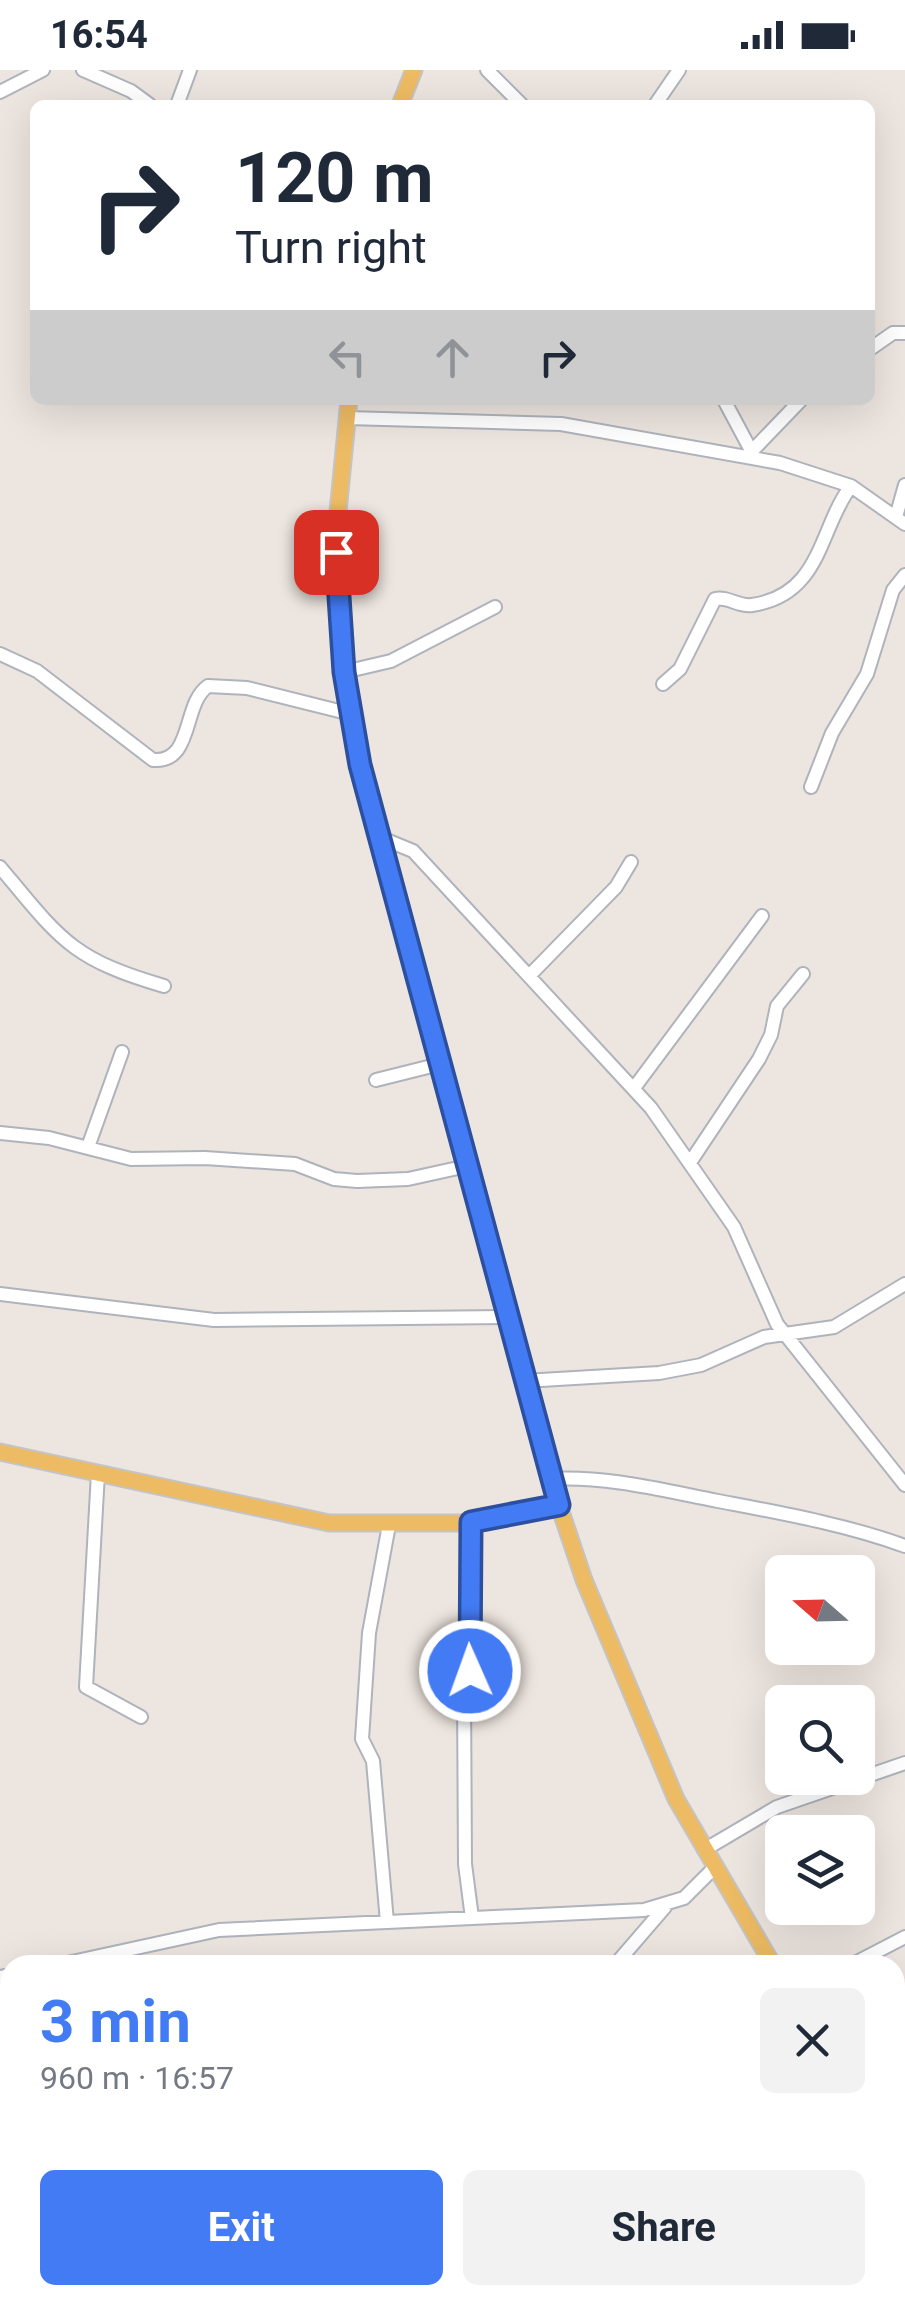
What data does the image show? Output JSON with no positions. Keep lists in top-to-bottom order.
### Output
{
  "north": "left",
  "page": {
    "status": "16:54",
    "turn": ["120 m", "Turn right"],
    "heading": ["3 min", "960 m · 16:57"],
    "buttons": ["Exit", "Share"]
  }
}
